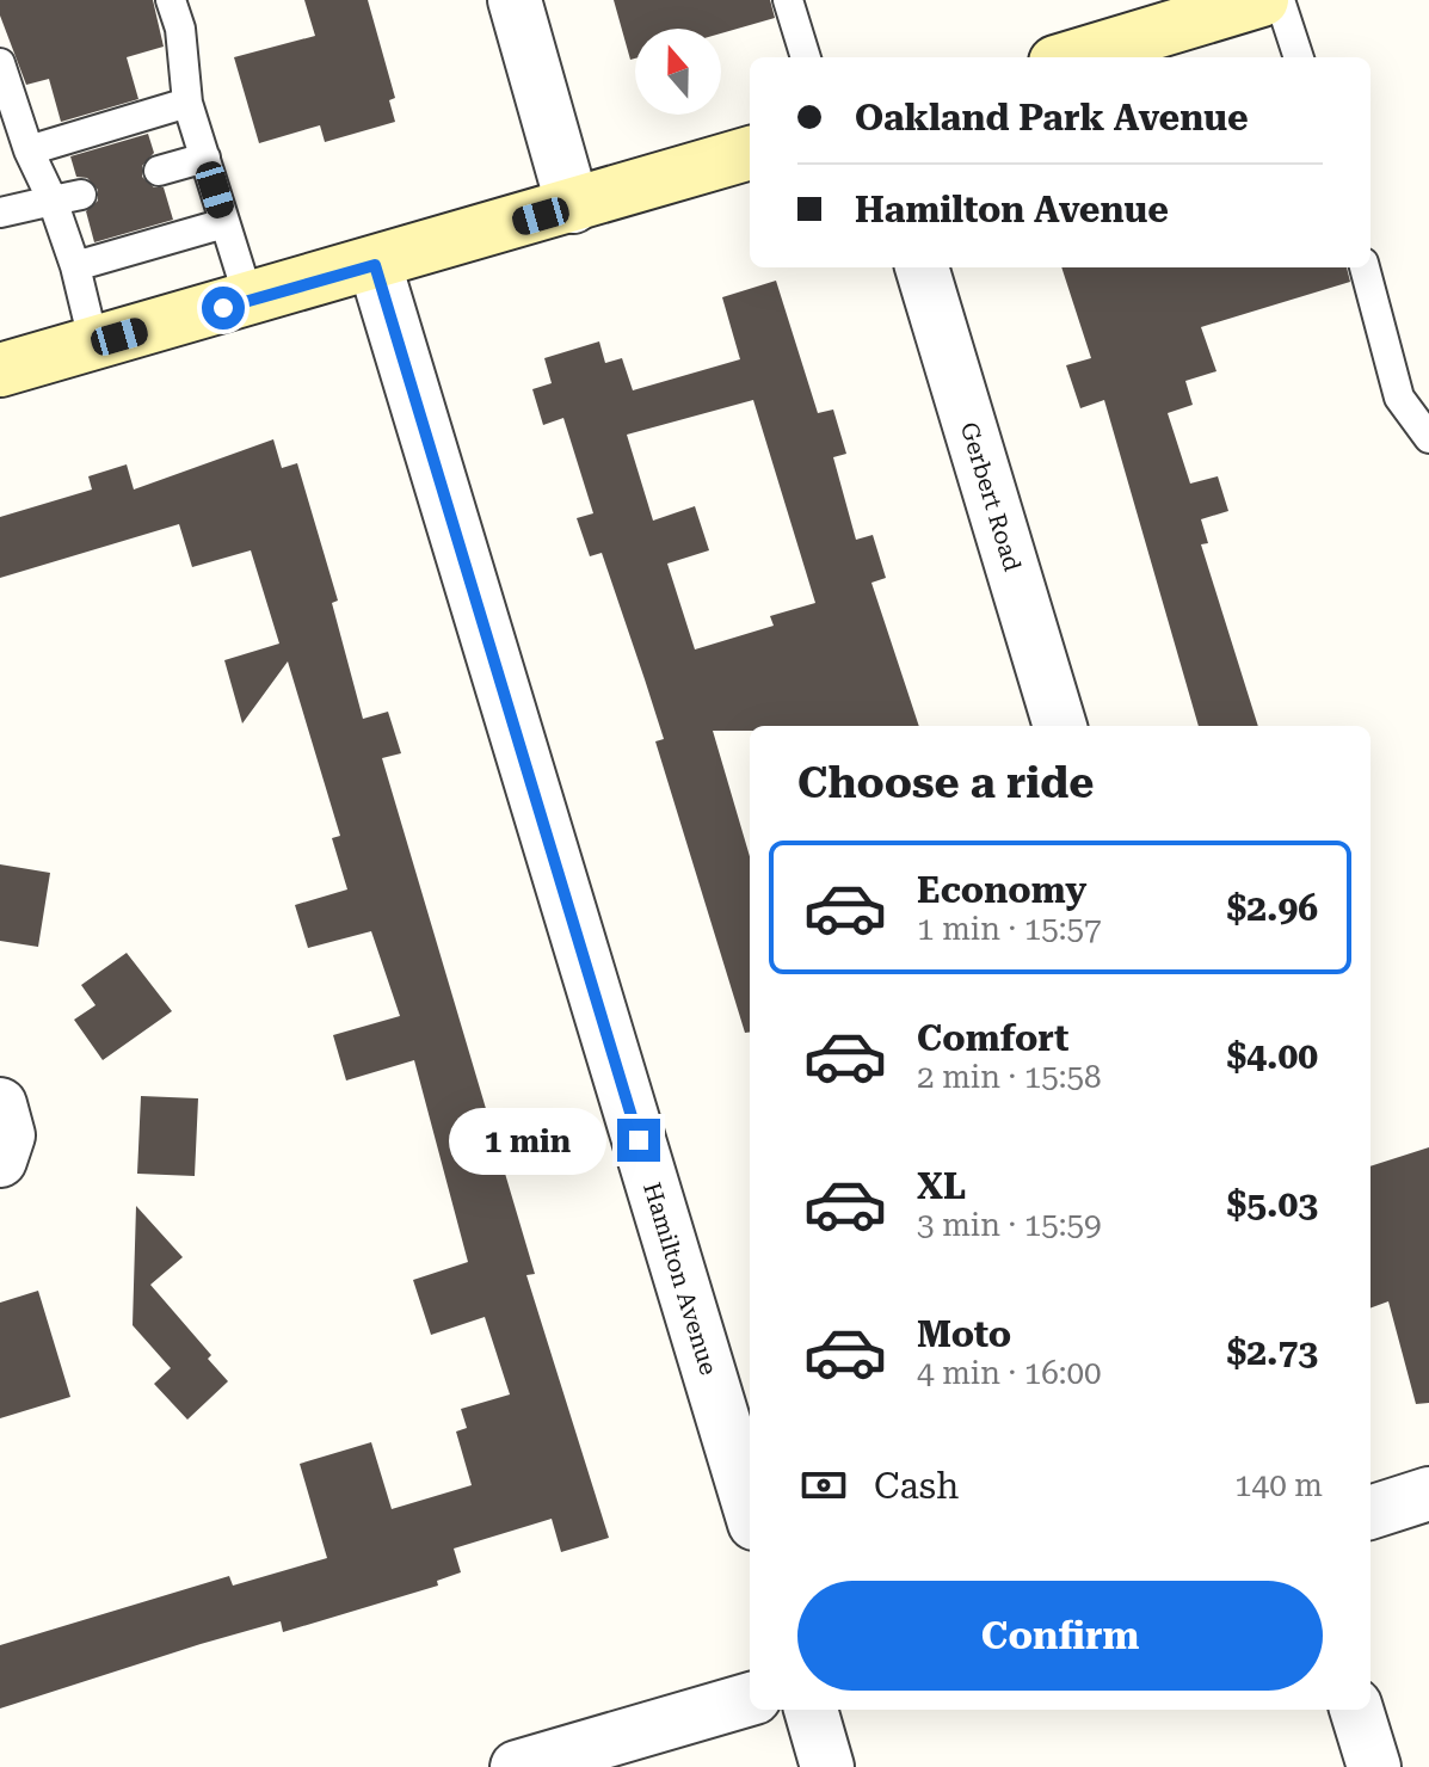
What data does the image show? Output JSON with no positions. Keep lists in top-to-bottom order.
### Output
{
  "streets": {
    "street": ["Gerbert Road", "Hamilton Avenue"]
  },
  "north": "top",
  "page": {
    "banner": ["Oakland Park Avenue", "Hamilton Avenue"],
    "heading": "Choose a ride",
    "list": [
      {
        "name": "Economy",
        "note": "1 min · 15:57",
        "value": "$2.96"
      },
      {
        "name": "Comfort",
        "note": "2 min · 15:58",
        "value": "$4.00"
      },
      {
        "name": "XL",
        "note": "3 min · 15:59",
        "value": "$5.03"
      },
      {
        "name": "Moto",
        "note": "4 min · 16:00",
        "value": "$2.73"
      }
    ],
    "bubble": "1 min",
    "pay": ["Cash", "140 m"],
    "buttons": "Confirm"
  }
}
